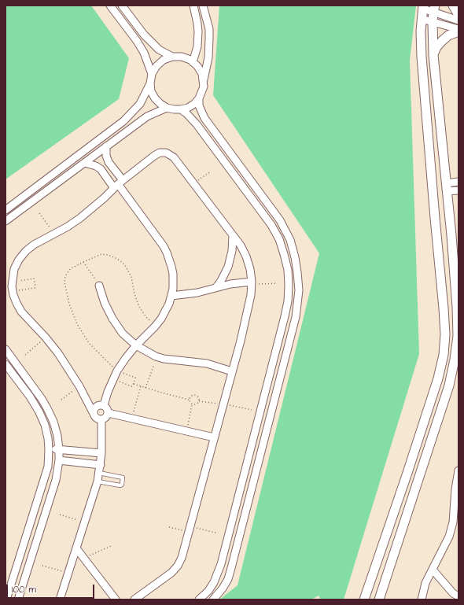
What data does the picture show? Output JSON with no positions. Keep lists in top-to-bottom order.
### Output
{
  "scale_bar": "100 m"
}
